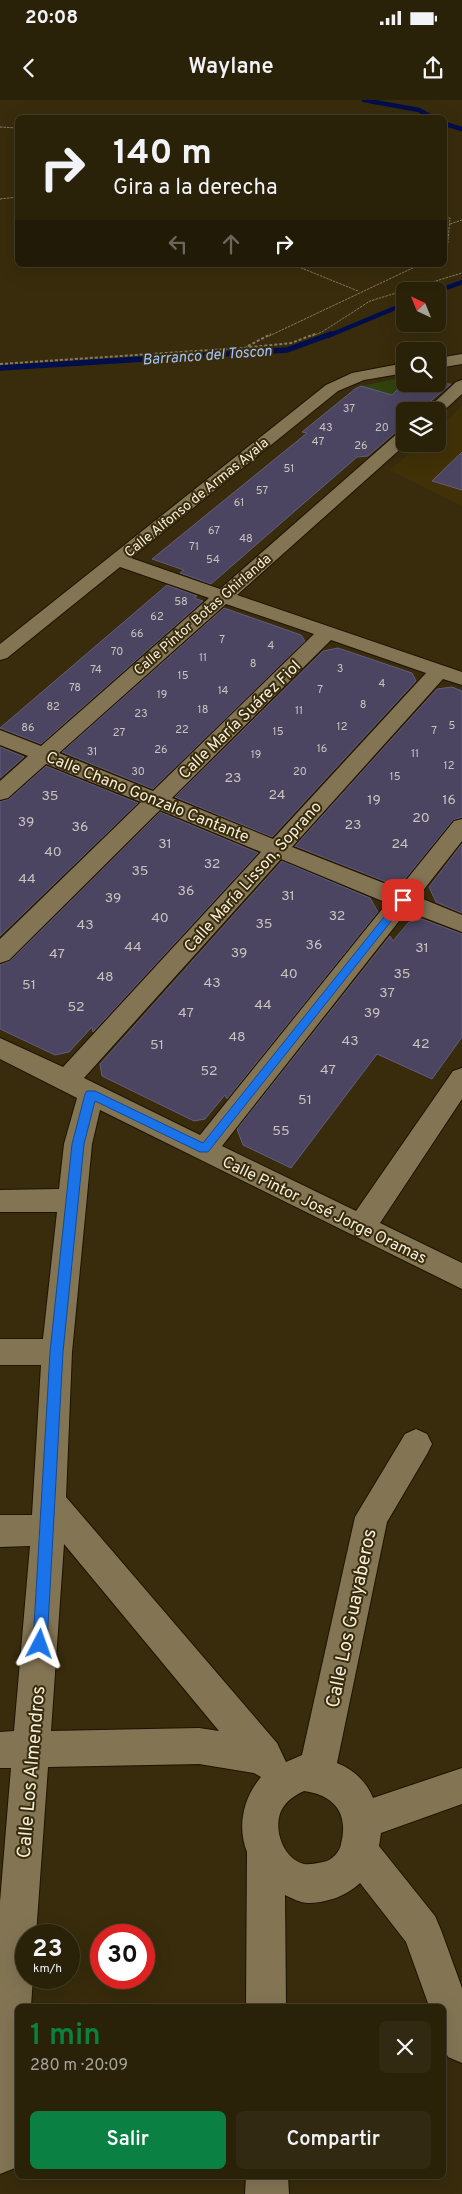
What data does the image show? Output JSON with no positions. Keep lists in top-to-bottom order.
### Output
{
  "streets": {
    "street": [
      "Calle Alfonso de Armas Ayala",
      "Calle Pintor Botas Ghirlanda",
      "Calle María Suárez Fiol",
      "Calle Chano Gonzalo Cantante",
      "Calle María Lisson, Soprano",
      "Calle Pintor José Jorge Oramas",
      "Calle Los Guayaberos",
      "Calle Los Almendros"
    ]
  },
  "crossings": [
    ["Calle Pintor Botas Ghirlanda", "Calle Chano Gonzalo Cantante"],
    ["Calle María Suárez Fiol", "Calle Chano Gonzalo Cantante"],
    ["Calle Chano Gonzalo Cantante", "Calle María Lisson, Soprano"],
    ["Calle María Lisson, Soprano", "Calle Pintor José Jorge Oramas"],
    ["Calle María Lisson, Soprano", "Calle Los Almendros"],
    ["Calle Pintor José Jorge Oramas", "Calle Los Almendros"]
  ],
  "water": ["Barranco del Toscon"],
  "house_numbers": [
    "37",
    "43",
    "20",
    "47",
    "26",
    "51",
    "57",
    "61",
    "67",
    "48",
    "71",
    "54",
    "58",
    "62",
    "66",
    "7",
    "4",
    "70",
    "11",
    "8",
    "3",
    "74",
    "15",
    "4",
    "78",
    "7",
    "14",
    "19",
    "8",
    "82",
    "18",
    "11",
    "23",
    "5",
    "12",
    "86",
    "22",
    "7",
    "15",
    "27",
    "16",
    "26",
    "31",
    "11",
    "19",
    "12",
    "30",
    "20",
    "15",
    "23",
    "24",
    "35",
    "19",
    "16",
    "20",
    "39",
    "23",
    "36",
    "31",
    "24",
    "40",
    "32",
    "35",
    "44",
    "36",
    "31",
    "39",
    "32",
    "40",
    "35",
    "43",
    "36",
    "44",
    "31",
    "39",
    "47",
    "40",
    "35",
    "48",
    "43",
    "51",
    "37",
    "44",
    "52",
    "47",
    "39",
    "48",
    "43",
    "42",
    "51",
    "47",
    "52",
    "51",
    "55"
  ],
  "north": "top left",
  "page": {
    "status": "20:08",
    "header": "Waylane",
    "turn": ["140 m", "Gira a la derecha"],
    "speed": "23 km/h",
    "limit": "30",
    "heading": ["1 min", "280 m · 20:09"],
    "buttons": ["Salir", "Compartir"]
  }
}
